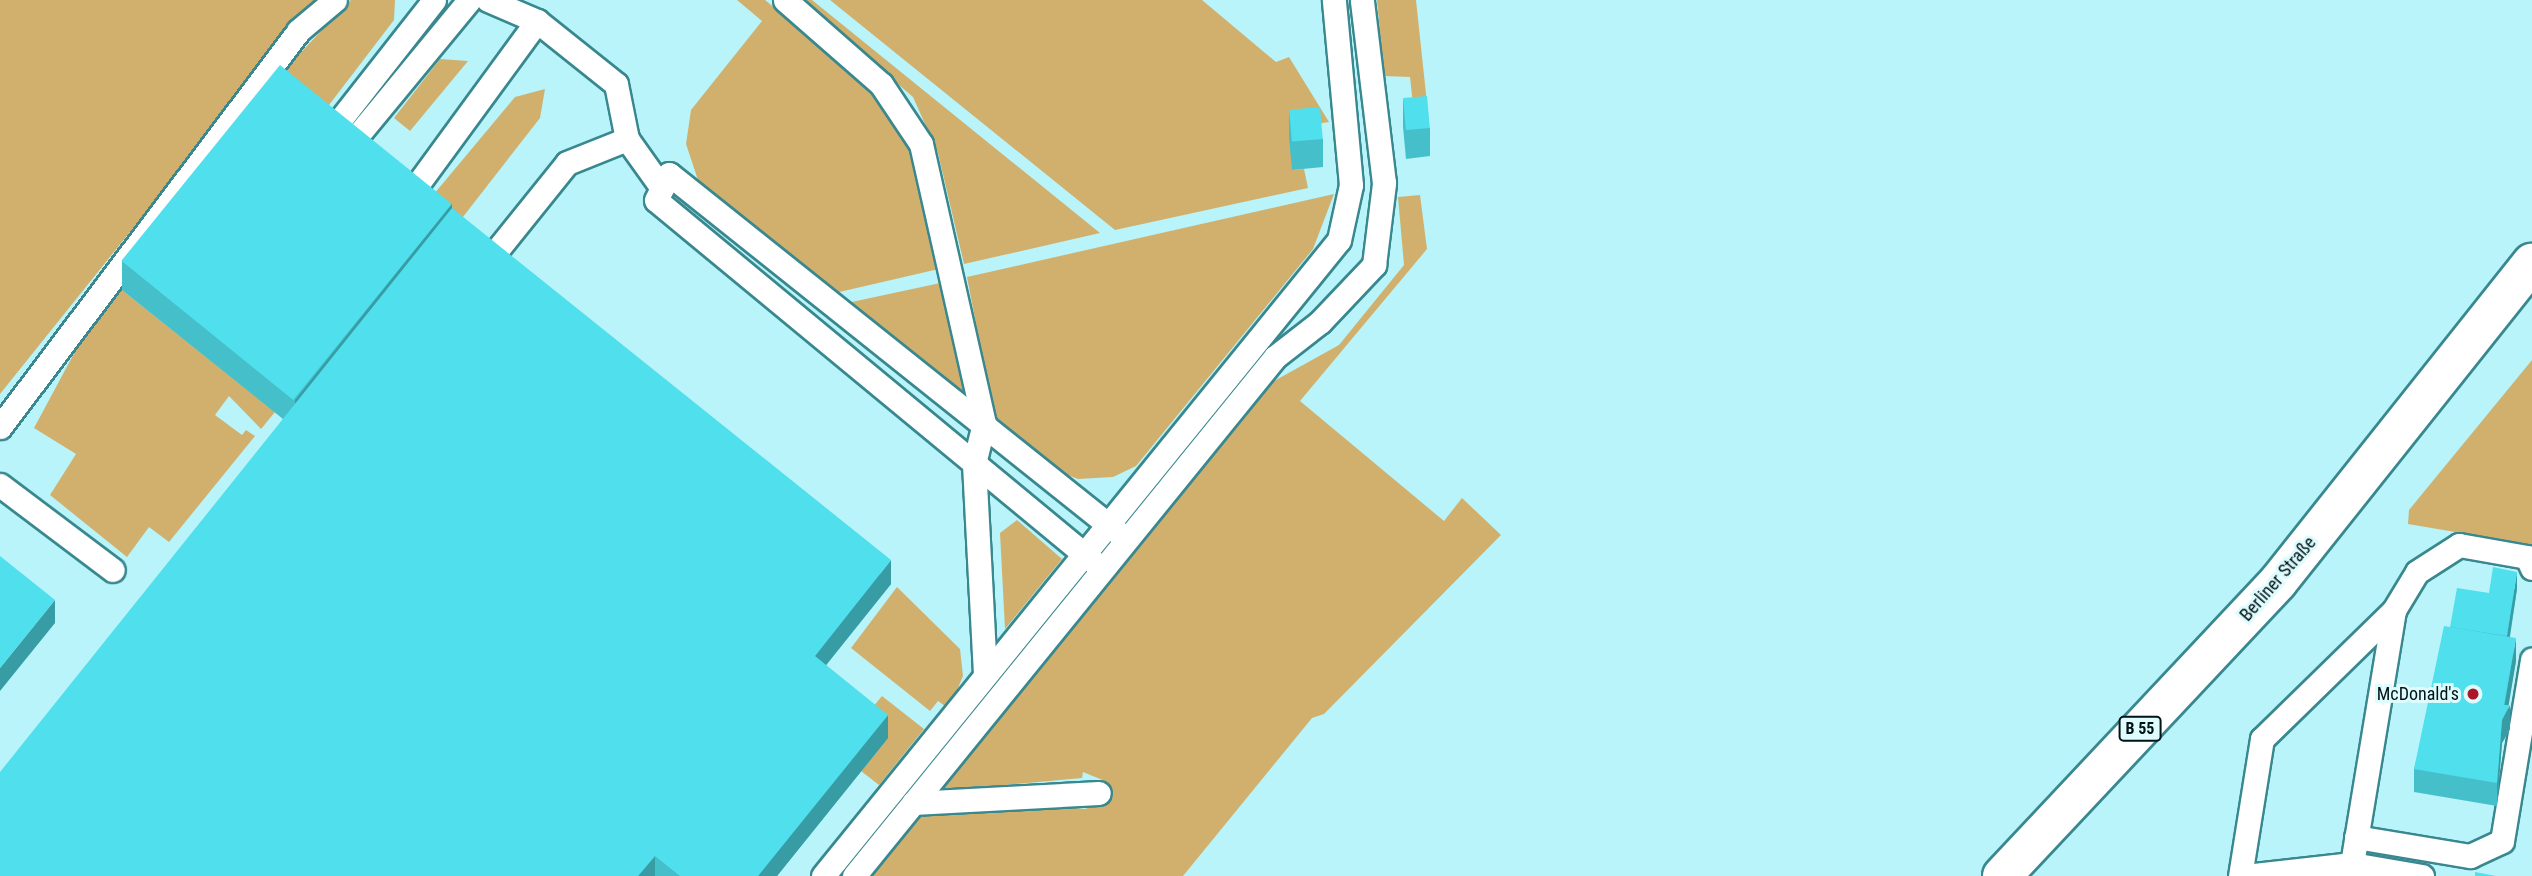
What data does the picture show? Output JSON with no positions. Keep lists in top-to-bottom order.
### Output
{
  "streets": {
    "main road": ["Berliner Straße", "B 55"]
  },
  "places": ["McDonald's"]
}
